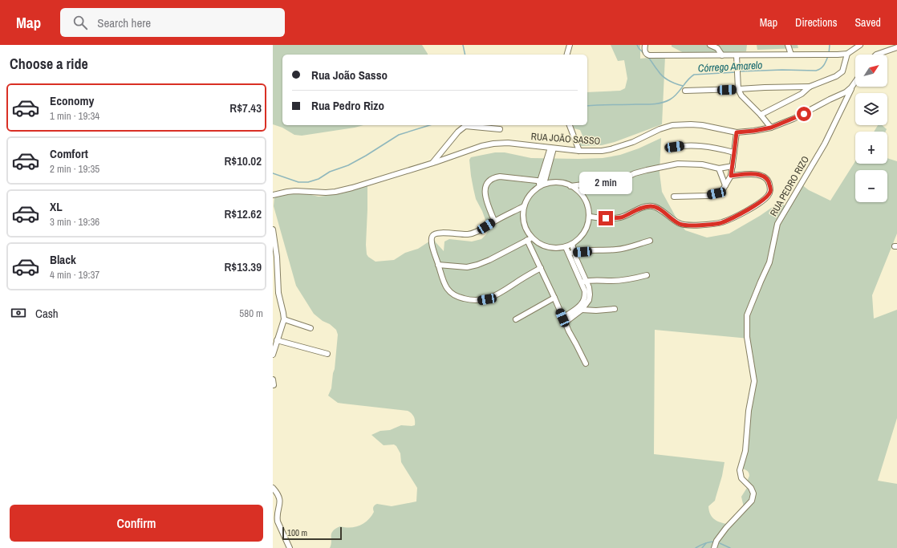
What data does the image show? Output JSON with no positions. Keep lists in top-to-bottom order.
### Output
{
  "streets": {
    "street": ["RUA JOÃO SASSO", "RUA PEDRO RIZO"]
  },
  "crossings": [
    ["RUA JOÃO SASSO", "RUA PEDRO RIZO"]
  ],
  "water": ["Córrego Amarelo"],
  "scale_bar": "100 m",
  "north": "top right",
  "page": {
    "header": "Map",
    "search": "Search here",
    "nav": ["Map", "Directions", "Saved"],
    "heading": "Choose a ride",
    "map_buttons": ["+", "−"],
    "banner": ["Rua João Sasso", "Rua Pedro Rizo"],
    "list": [
      {
        "name": "Economy",
        "note": "1 min · 19:34",
        "value": "R$7.43"
      },
      {
        "name": "Comfort",
        "note": "2 min · 19:35",
        "value": "R$10.02"
      },
      {
        "name": "XL",
        "note": "3 min · 19:36",
        "value": "R$12.62"
      },
      {
        "name": "Black",
        "note": "4 min · 19:37",
        "value": "R$13.39"
      }
    ],
    "bubble": "2 min",
    "pay": ["Cash", "580 m"],
    "buttons": "Confirm",
    "scale": "100 m"
  }
}
